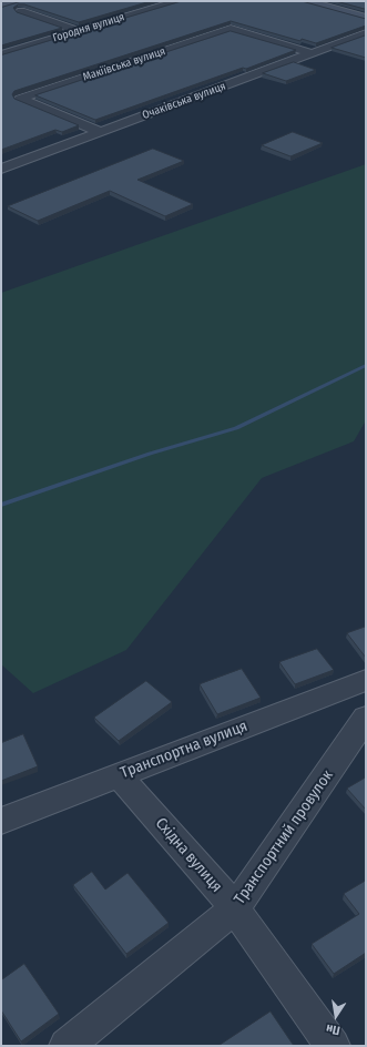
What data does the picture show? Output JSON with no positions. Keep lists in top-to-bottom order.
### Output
{
  "streets": {
    "street": [
      "Городня вулиця",
      "Макіївська вулиця",
      "Очаківська вулиця",
      "Транспортна вулиця",
      "Транспортний провулок",
      "Східна вулиця"
    ]
  },
  "crossings": [
    ["Макіївська вулиця", "Очаківська вулиця"],
    ["Транспортна вулиця", "Східна вулиця"],
    ["Транспортний провулок", "Східна вулиця"]
  ],
  "north": "bottom"
}
